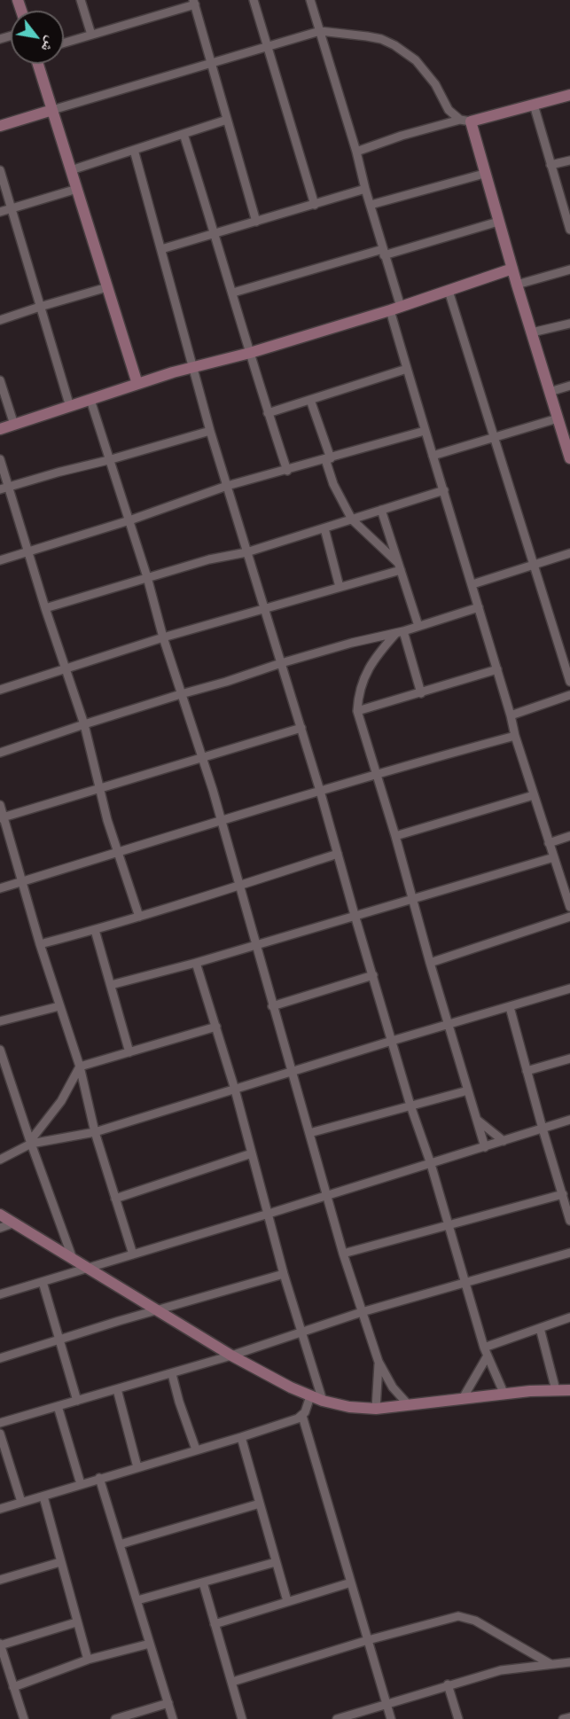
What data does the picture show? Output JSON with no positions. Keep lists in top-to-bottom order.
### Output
{
  "north": "bottom right"
}
